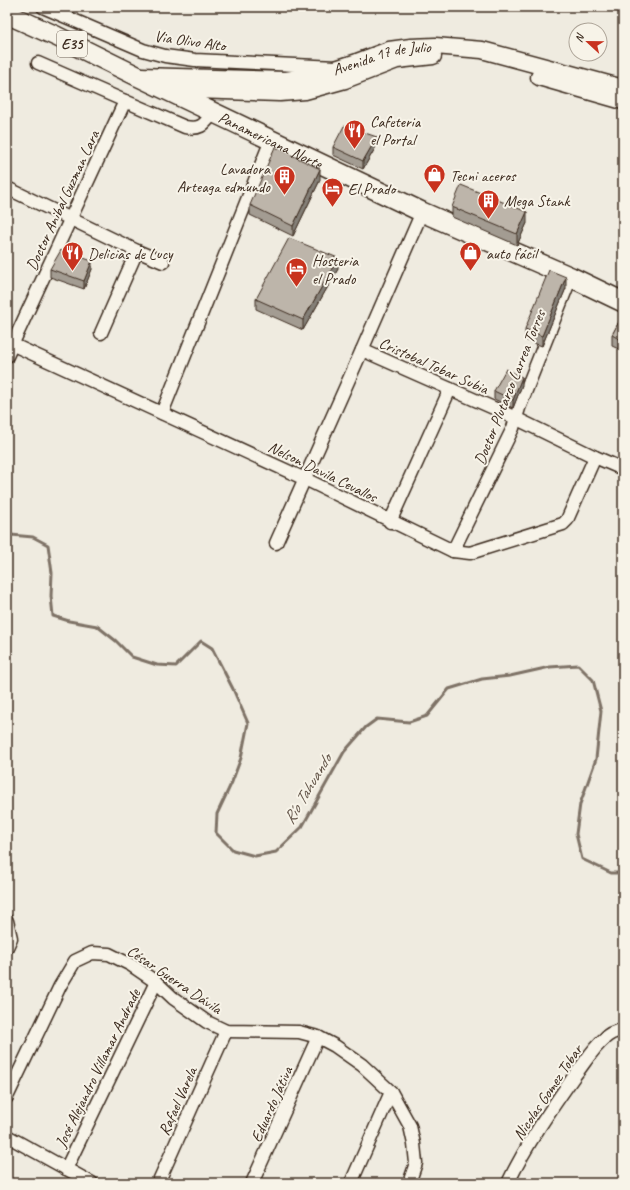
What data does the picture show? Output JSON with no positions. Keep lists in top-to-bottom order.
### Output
{
  "streets": {
    "highway": ["E35", "Panamericana Norte"],
    "main road": ["Avenida 17 de Julio"],
    "street": [
      "Via Olivo Alto",
      "Doctor Anibal Guzman Lara",
      "Cristobal Tobar Subia",
      "Doctor Plutarco Larrea Torres",
      "Nelson Davila Cevallos",
      "César Guerra Dávila",
      "José Alejandro Villamar Andrade",
      "Nicolas Gomez Tobar",
      "Rafael Varela",
      "Eduardo Játiva"
    ]
  },
  "crossings": [
    ["Via Olivo Alto", "Avenida 17 de Julio"],
    ["Avenida 17 de Julio", "Panamericana Norte"],
    ["Panamericana Norte", "Doctor Plutarco Larrea Torres"],
    ["Doctor Anibal Guzman Lara", "Nelson Davila Cevallos"],
    ["Cristobal Tobar Subia", "Doctor Plutarco Larrea Torres"],
    ["Cristobal Tobar Subia", "Nelson Davila Cevallos"],
    ["Doctor Plutarco Larrea Torres", "Nelson Davila Cevallos"],
    ["César Guerra Dávila", "José Alejandro Villamar Andrade"],
    ["César Guerra Dávila", "Rafael Varela"],
    ["César Guerra Dávila", "Eduardo Játiva"]
  ],
  "water": ["Río Tahuando"],
  "places": {
    "restaurant": ["Cafeteria el Portal", "Delicias de Lucy"],
    "shop": ["Tecni aceros", "auto fácil"],
    "building": ["Lavadora Arteaga edmundo", "Mega Stank"],
    "hotel": ["El Prado", "Hosteria el Prado"]
  },
  "north": "left"
}
